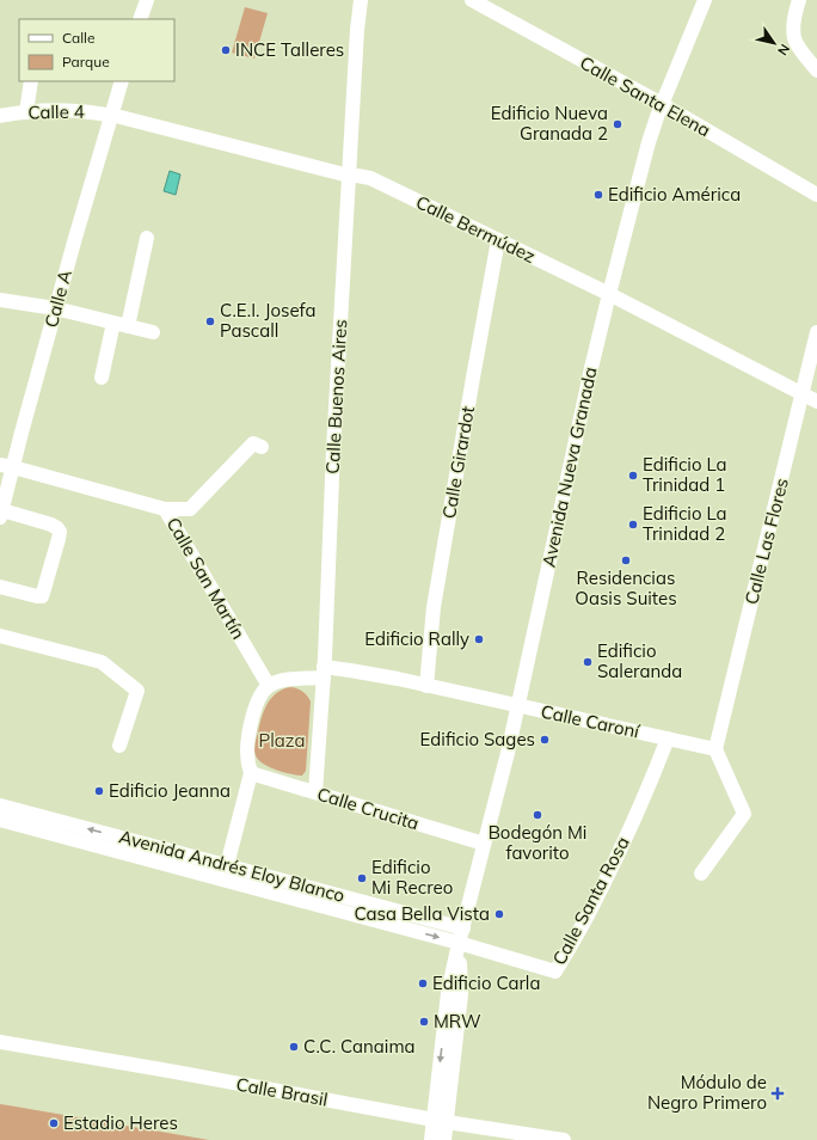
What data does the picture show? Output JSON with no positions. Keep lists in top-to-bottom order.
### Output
{
  "streets": {
    "street": [
      "Calle Santa Elena",
      "Calle 4",
      "Calle Bermúdez",
      "Calle A",
      "Calle Buenos Aires",
      "Calle Girardot",
      "Avenida Nueva Granada",
      "Calle Las Flores",
      "Calle San Martín",
      "Calle Caroní",
      "Calle Crucita",
      "Avenida Andrés Eloy Blanco",
      "Calle Santa Rosa",
      "Calle Brasil"
    ]
  },
  "crossings": [
    ["Calle Santa Elena", "Avenida Nueva Granada"],
    ["Calle 4", "Calle Bermúdez"],
    ["Calle 4", "Calle A"],
    ["Calle Bermúdez", "Calle A"],
    ["Calle Bermúdez", "Calle Buenos Aires"],
    ["Calle Bermúdez", "Calle Girardot"],
    ["Calle Bermúdez", "Avenida Nueva Granada"],
    ["Calle Bermúdez", "Calle Las Flores"],
    ["Calle A", "Calle San Martín"],
    ["Calle Buenos Aires", "Calle Caroní"],
    ["Calle Buenos Aires", "Calle Crucita"],
    ["Calle Girardot", "Calle Caroní"],
    ["Avenida Nueva Granada", "Calle Caroní"],
    ["Avenida Nueva Granada", "Calle Crucita"],
    ["Avenida Nueva Granada", "Avenida Andrés Eloy Blanco"],
    ["Avenida Nueva Granada", "Calle Santa Rosa"],
    ["Avenida Nueva Granada", "Calle Brasil"],
    ["Calle Las Flores", "Calle Caroní"],
    ["Calle Caroní", "Calle Santa Rosa"],
    ["Avenida Andrés Eloy Blanco", "Calle Santa Rosa"]
  ],
  "parks": ["Plaza"],
  "places": {
    "other": [
      "INCE Talleres",
      "Edificio Nueva Granada 2",
      "Edificio América",
      "C.E.I. Josefa Pascall",
      "Edificio La Trinidad 1",
      "Edificio La Trinidad 2",
      "Residencias Oasis Suites",
      "Edificio Rally",
      "Edificio Saleranda",
      "Edificio Sages",
      "Edificio Jeanna",
      "Bodegón Mi favorito",
      "Edificio Mi Recreo",
      "Casa Bella Vista",
      "Edificio Carla",
      "MRW",
      "C.C. Canaima",
      "Estadio Heres"
    ],
    "health": ["Módulo de Negro Primero"]
  },
  "legend": ["Calle", "Parque"],
  "north": "bottom right"
}
